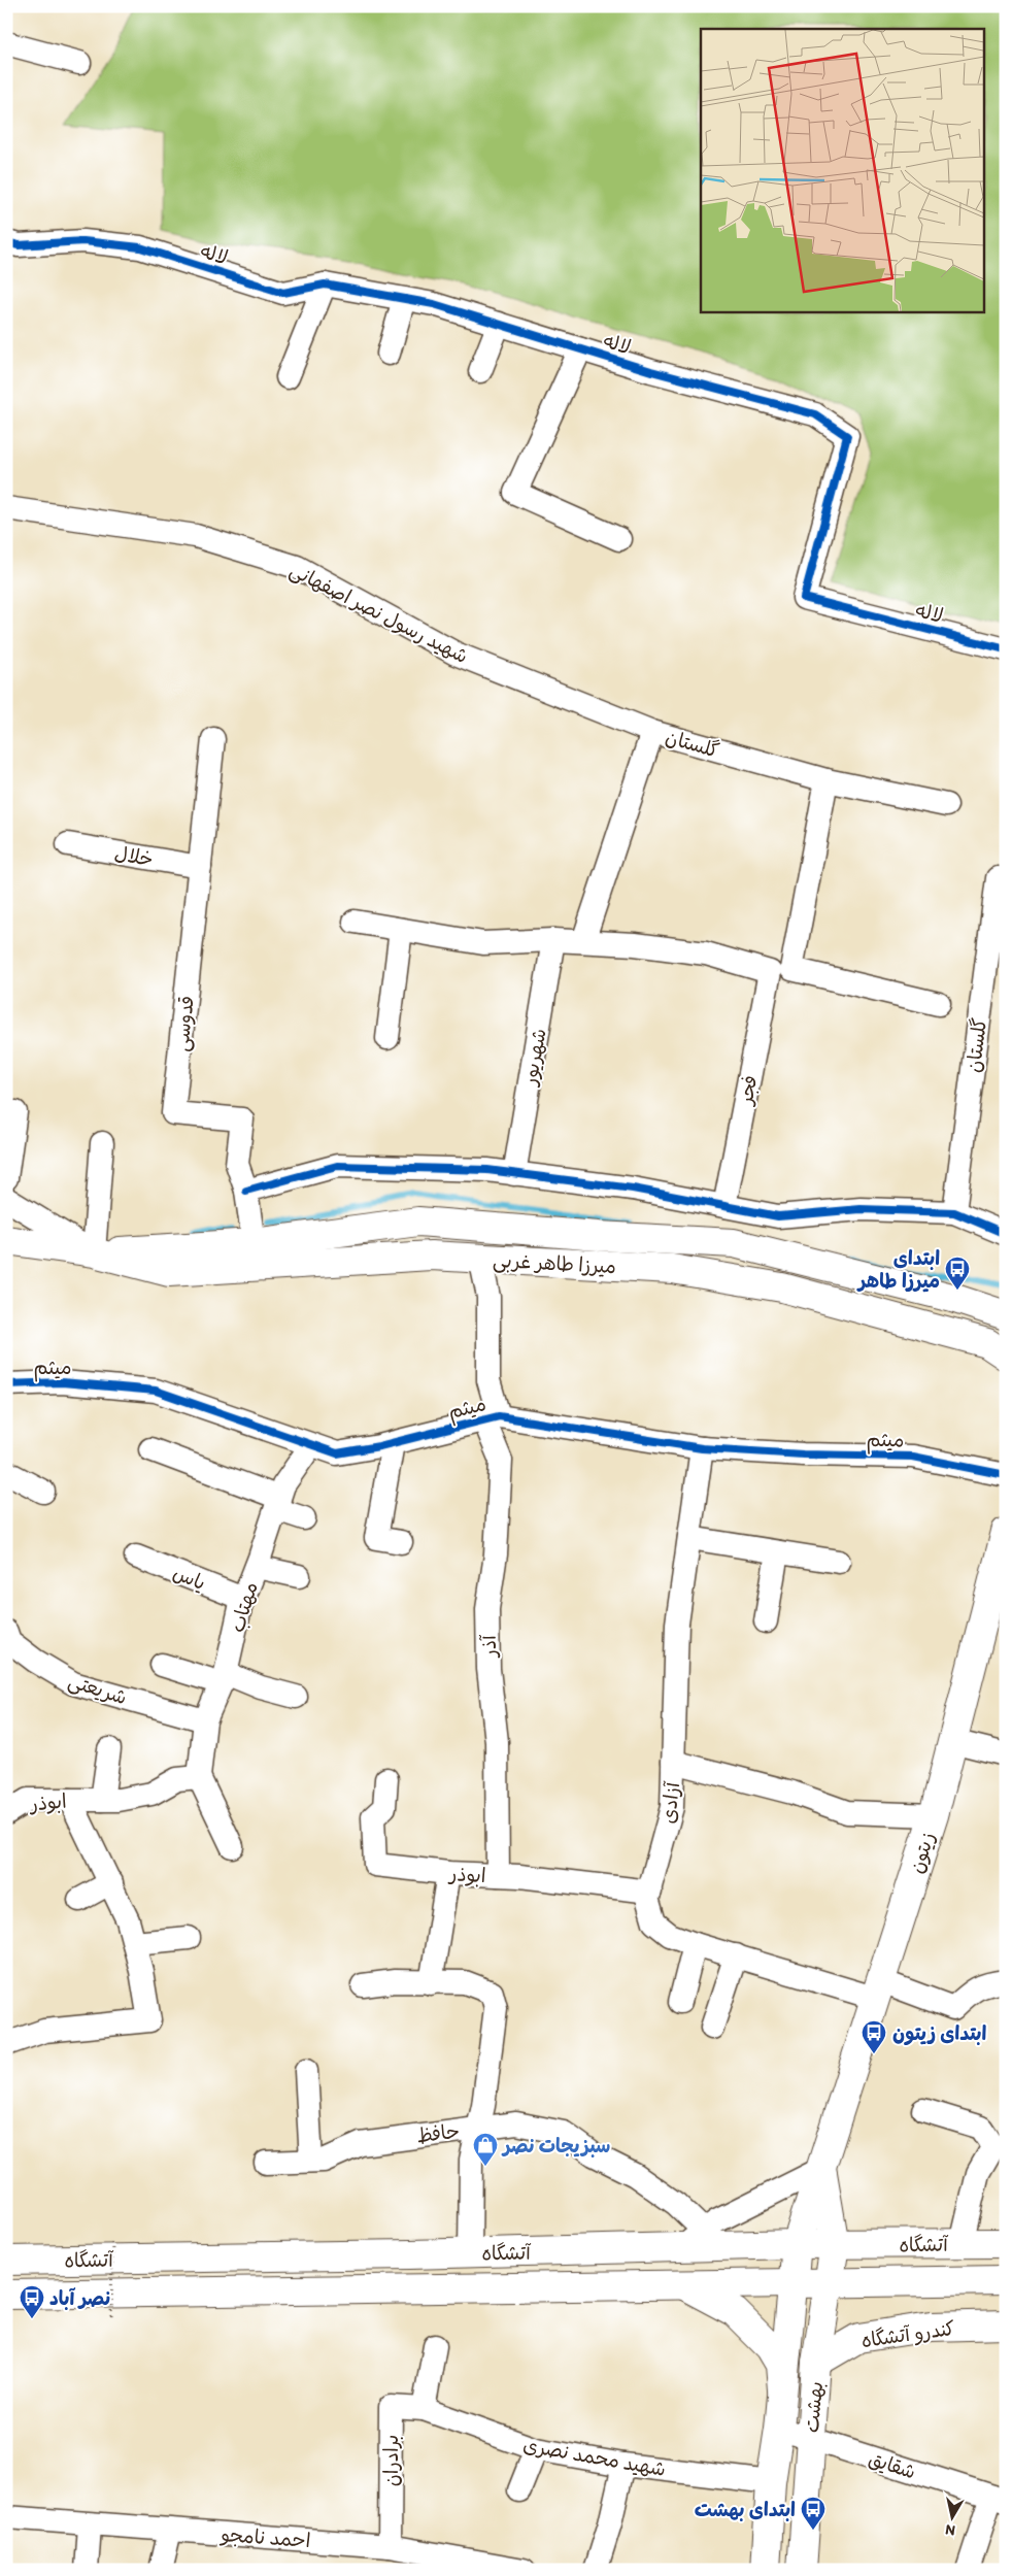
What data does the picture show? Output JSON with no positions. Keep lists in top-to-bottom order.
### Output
{
  "streets": {
    "main road": [
      "میرزا طاهر غربی",
      "زیتون",
      "آتشگاه",
      "کندرو آتشگاه",
      "بهشت"
    ],
    "street": [
      "لاله",
      "شهید رسول نصر اصفهانی",
      "گلستان",
      "خلال",
      "قدوسی",
      "شهریور",
      "فجر",
      "میثم",
      "یاس",
      "مهتاب",
      "آذر",
      "شریعتی",
      "ابوذر",
      "آزادی",
      "حافظ",
      "شهید محمد نصری",
      "برادران",
      "شقایق",
      "احمد نامجو"
    ]
  },
  "crossings": [
    ["شهید رسول نصر اصفهانی", "گلستان"],
    ["گلستان", "فجر"],
    ["خلال", "قدوسی"],
    ["قدوسی", "میرزا طاهر غربی"],
    ["میرزا طاهر غربی", "آذر"],
    ["میثم", "مهتاب"],
    ["میثم", "آذر"],
    ["میثم", "آزادی"],
    ["یاس", "مهتاب"],
    ["مهتاب", "شریعتی"],
    ["مهتاب", "ابوذر"],
    ["آذر", "ابوذر"],
    ["ابوذر", "آزادی"],
    ["آزادی", "زیتون"],
    ["زیتون", "آتشگاه"],
    ["زیتون", "بهشت"],
    ["آتشگاه", "بهشت"],
    ["کندرو آتشگاه", "بهشت"],
    ["بهشت", "شهید محمد نصری"],
    ["بهشت", "شقایق"],
    ["شهید محمد نصری", "برادران"],
    ["برادران", "احمد نامجو"]
  ],
  "places": {
    "bus stop": [
      "ابتدای میرزا طاهر",
      "ابتدای زیتون",
      "نصر آباد",
      "ابتدای بهشت"
    ],
    "shop": ["سبزیجات نصر"]
  },
  "north": "bottom"
}
